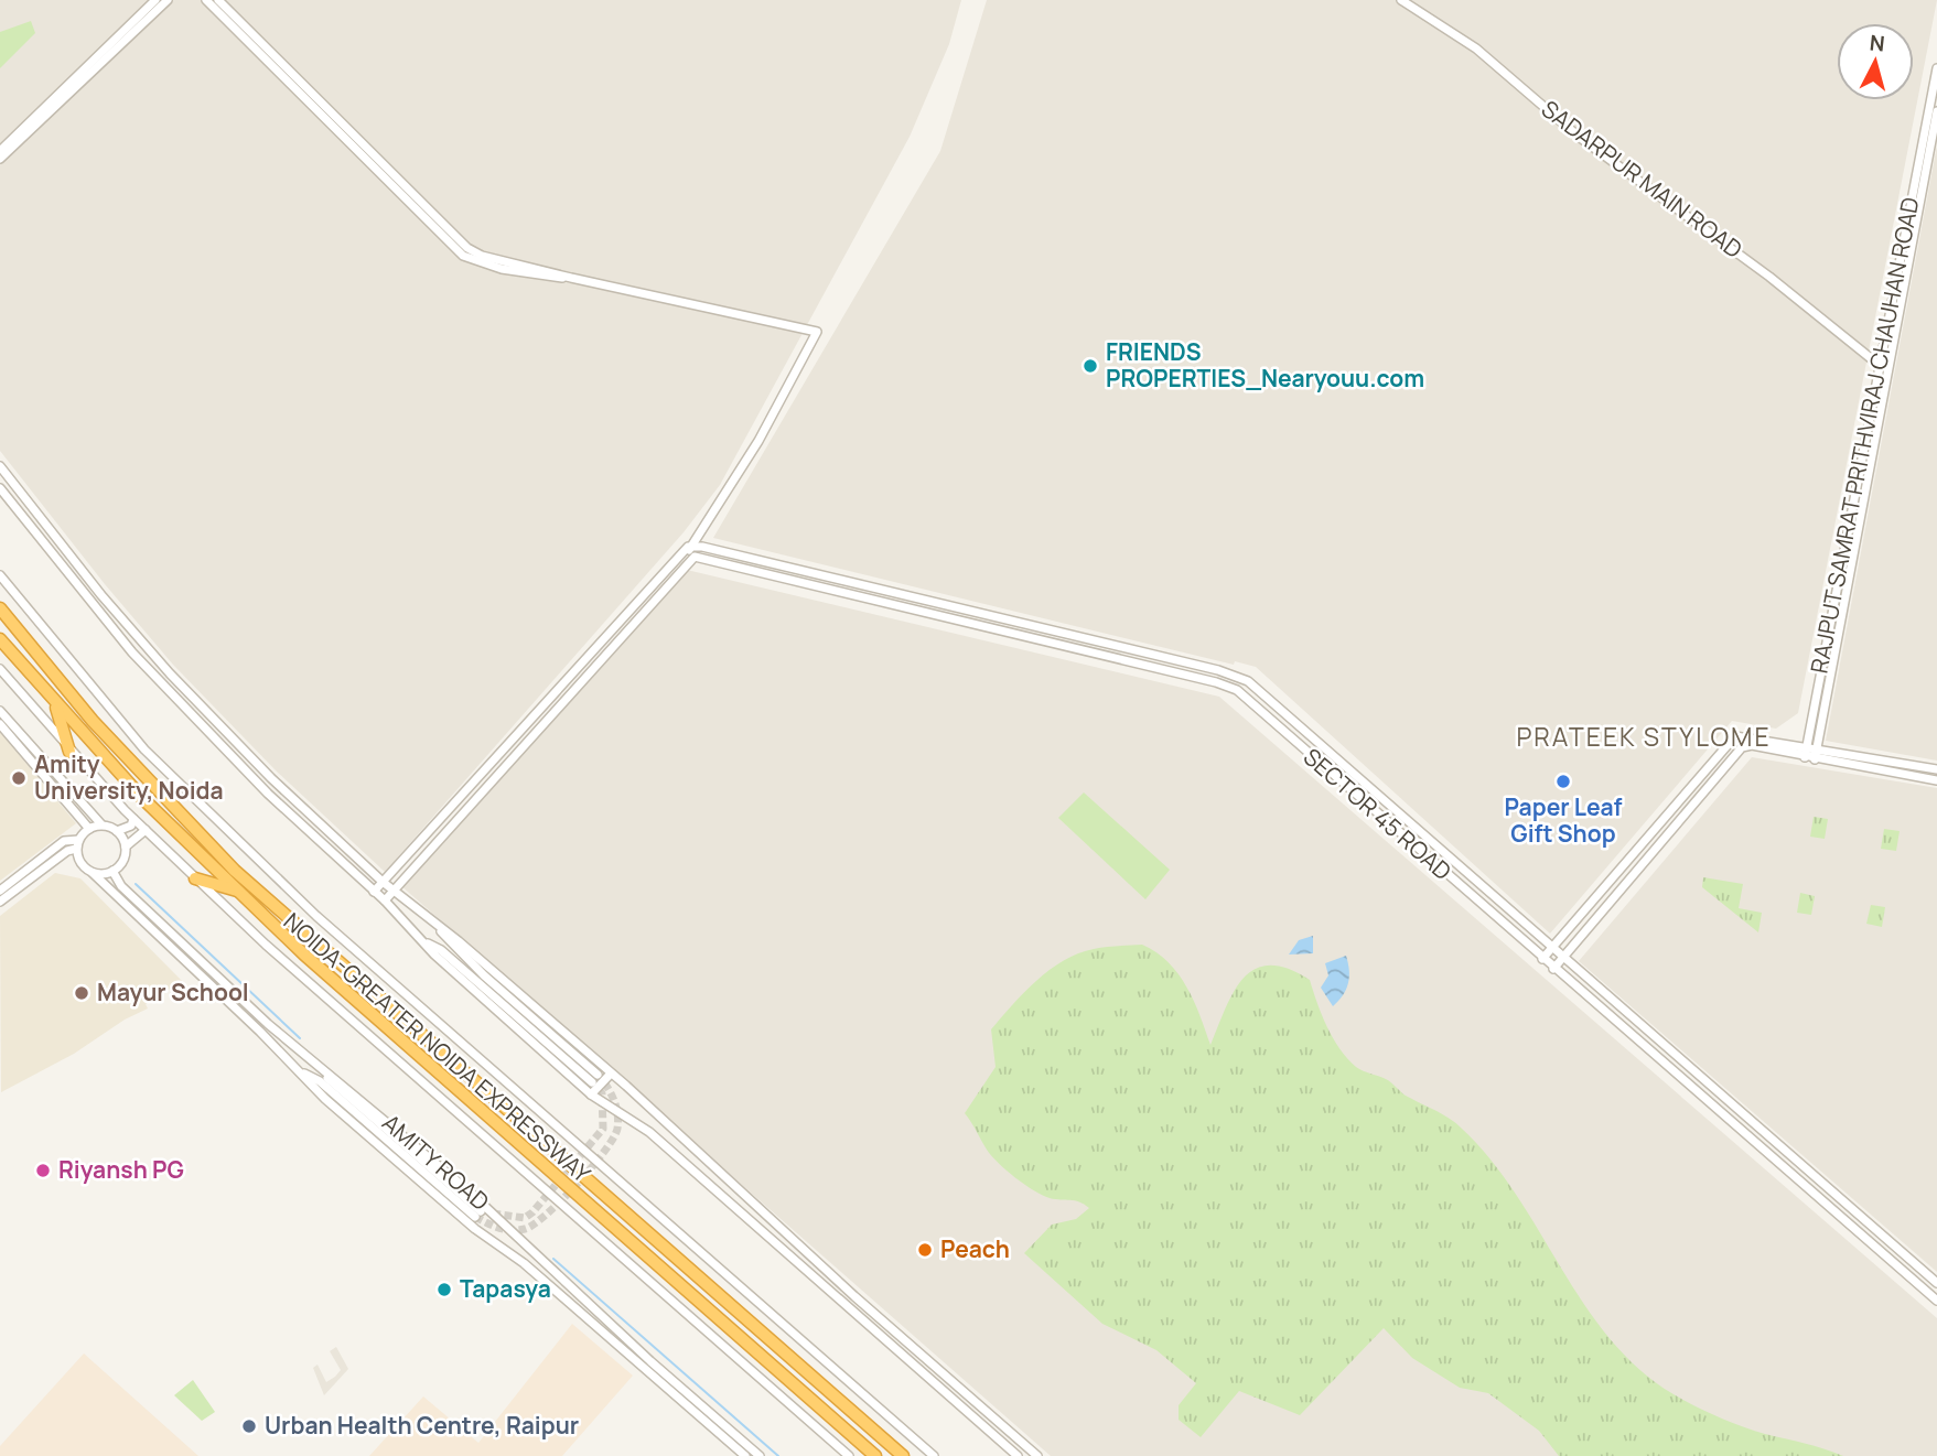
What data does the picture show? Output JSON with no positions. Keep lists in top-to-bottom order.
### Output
{
  "streets": {
    "highway": ["NOIDA-GREATER NOIDA EXPRESSWAY"],
    "street": [
      "SADARPUR MAIN ROAD",
      "RAJPUT SAMRAT PRITHVIRAJ CHAUHAN ROAD",
      "SECTOR 45 ROAD",
      "AMITY ROAD"
    ]
  },
  "crossings": [
    ["SADARPUR MAIN ROAD", "RAJPUT SAMRAT PRITHVIRAJ CHAUHAN ROAD"]
  ],
  "districts": ["PRATEEK STYLOME"],
  "places": [
    "FRIENDS PROPERTIES_Nearyouu.com",
    "Amity University, Noida",
    "Paper Leaf Gift Shop",
    "Mayur School",
    "Riyansh PG",
    "Peach",
    "Tapasya",
    "Urban Health Centre, Raipur"
  ],
  "north": "top"
}
